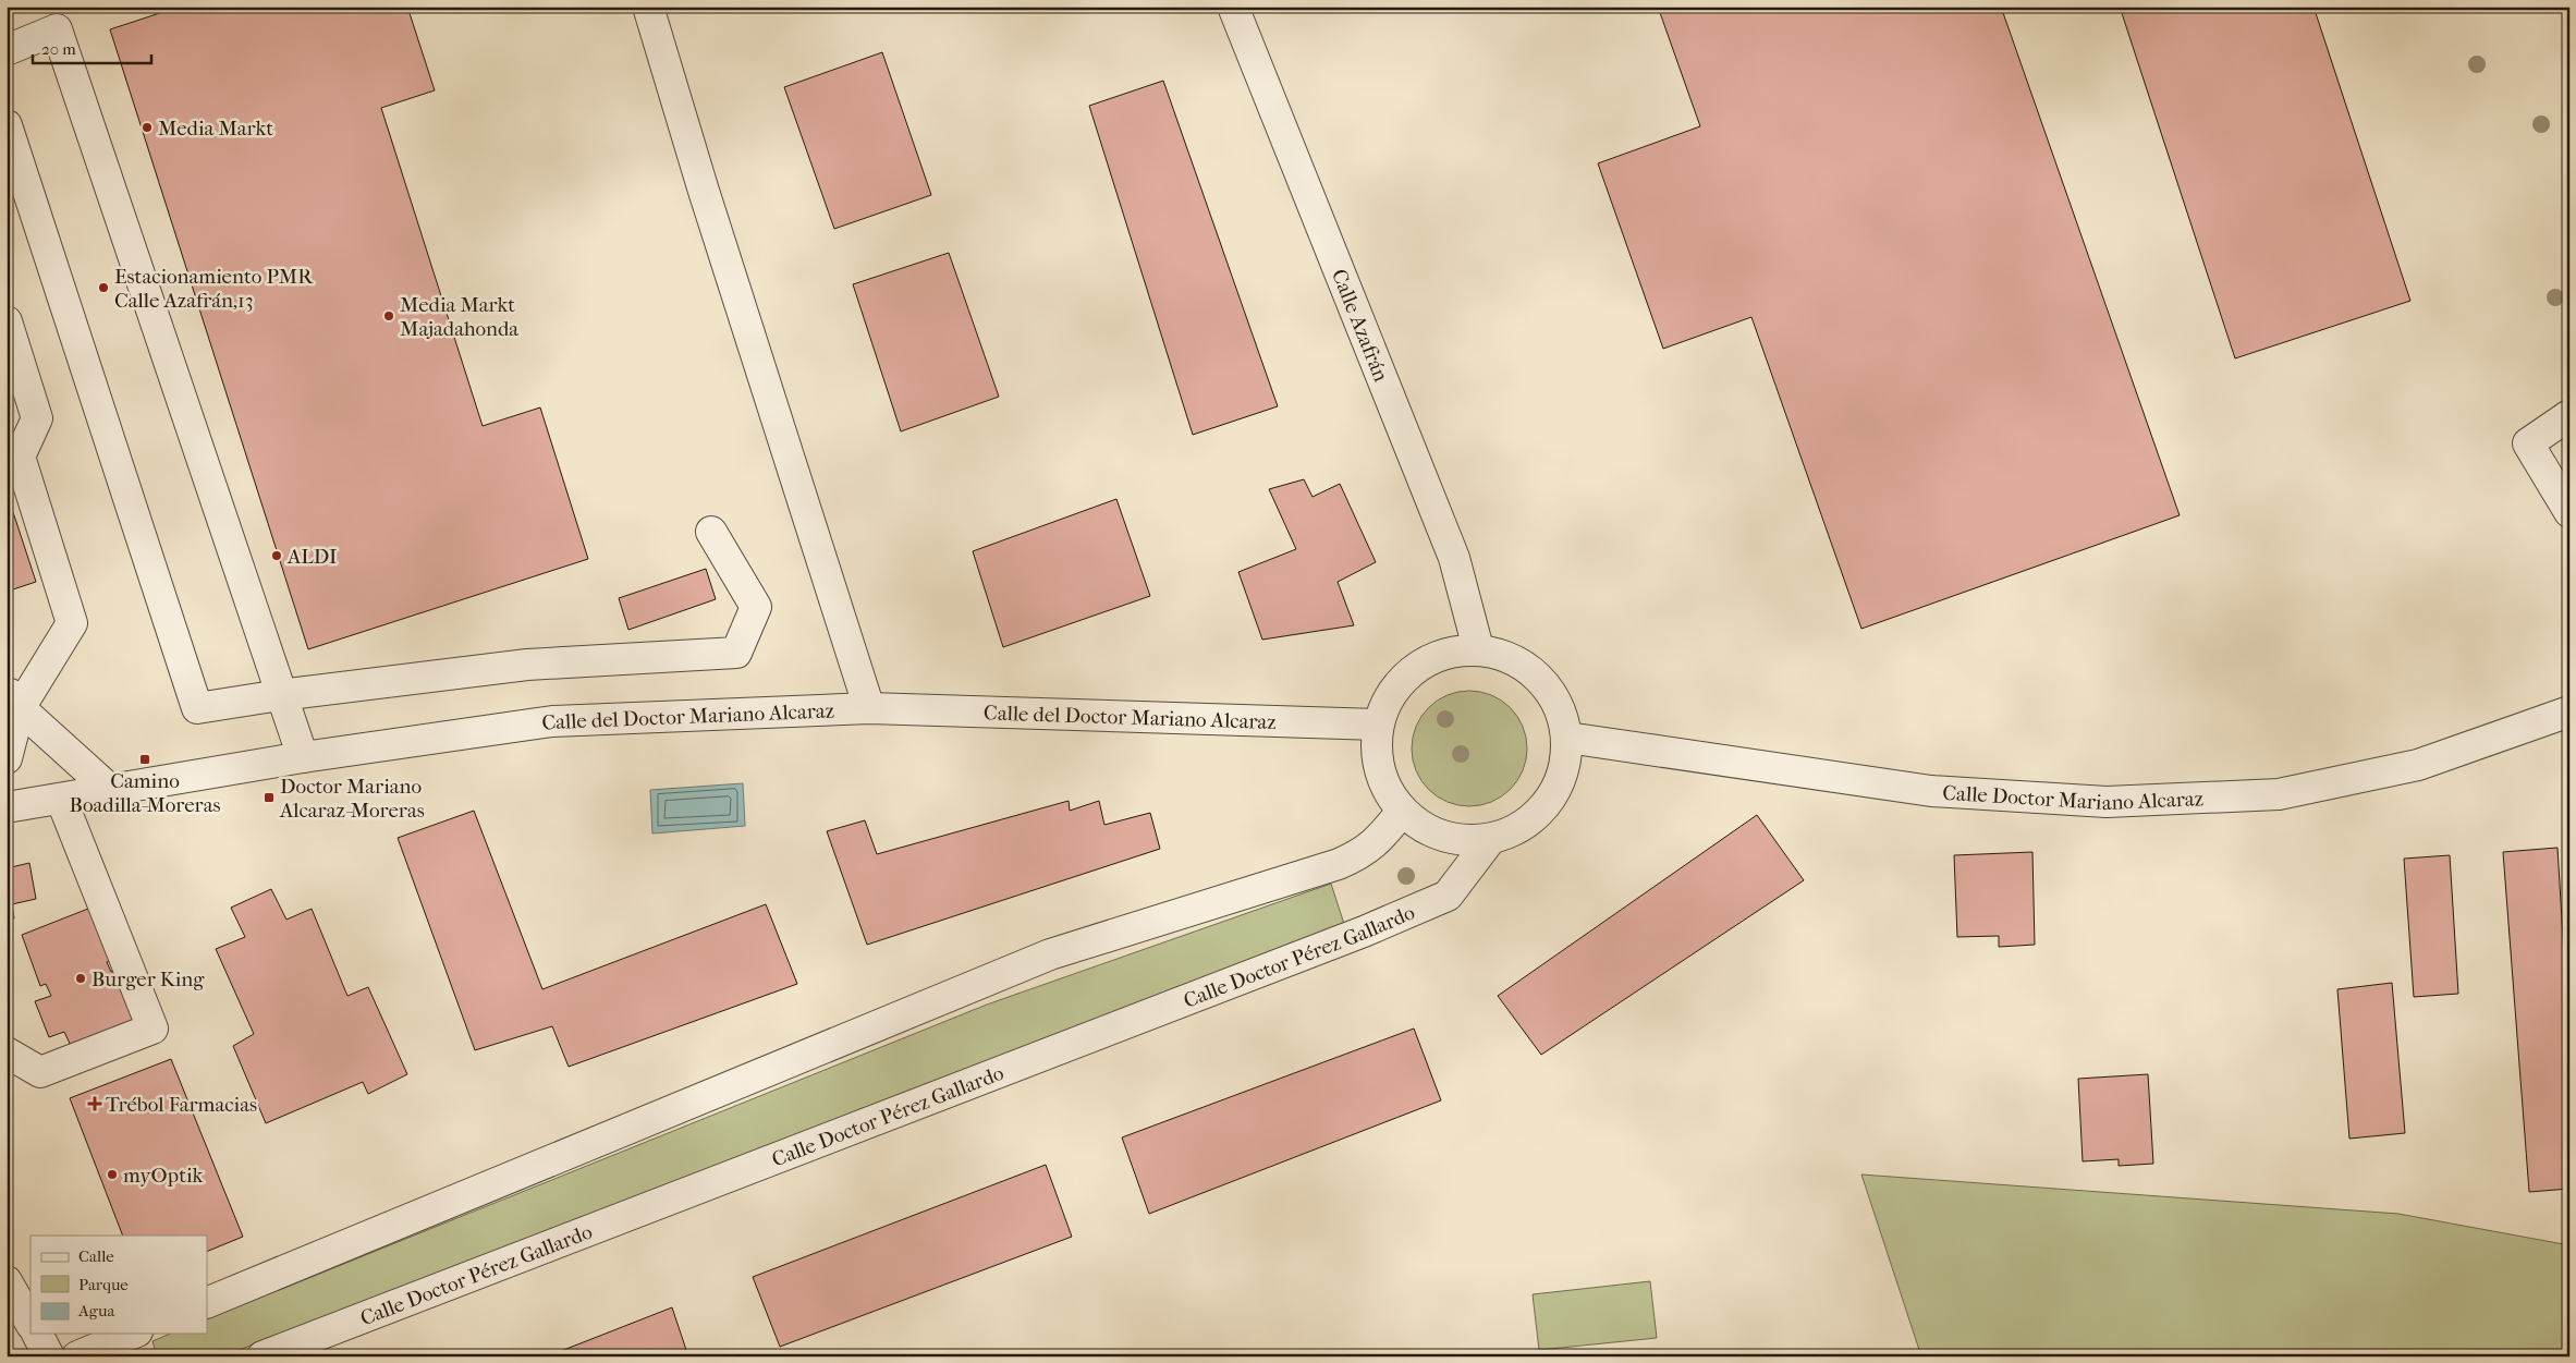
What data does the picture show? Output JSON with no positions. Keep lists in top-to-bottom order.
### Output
{
  "streets": {
    "street": [
      "Calle Azafrán",
      "Calle del Doctor Mariano Alcaraz",
      "Calle Doctor Mariano Alcaraz",
      "Calle Doctor Pérez Gallardo"
    ]
  },
  "crossings": [
    ["Calle Azafrán", "Calle del Doctor Mariano Alcaraz"],
    ["Calle Azafrán", "Calle Doctor Mariano Alcaraz"],
    ["Calle Azafrán", "Calle Doctor Pérez Gallardo"],
    ["Calle del Doctor Mariano Alcaraz", "Calle Doctor Mariano Alcaraz"],
    ["Calle del Doctor Mariano Alcaraz", "Calle Doctor Pérez Gallardo"],
    ["Calle Doctor Mariano Alcaraz", "Calle Doctor Pérez Gallardo"]
  ],
  "places": {
    "other": [
      "Media Markt",
      "Estacionamiento PMR Calle Azafrán,13",
      "Media Markt Majadahonda",
      "ALDI",
      "Burger King",
      "myOptik"
    ],
    "transit": ["Camino Boadilla-Moreras", "Doctor Mariano Alcaraz-Moreras"],
    "health": ["Trébol Farmacias"]
  },
  "legend": ["Calle", "Parque", "Agua"],
  "scale_bar": "20 m"
}
